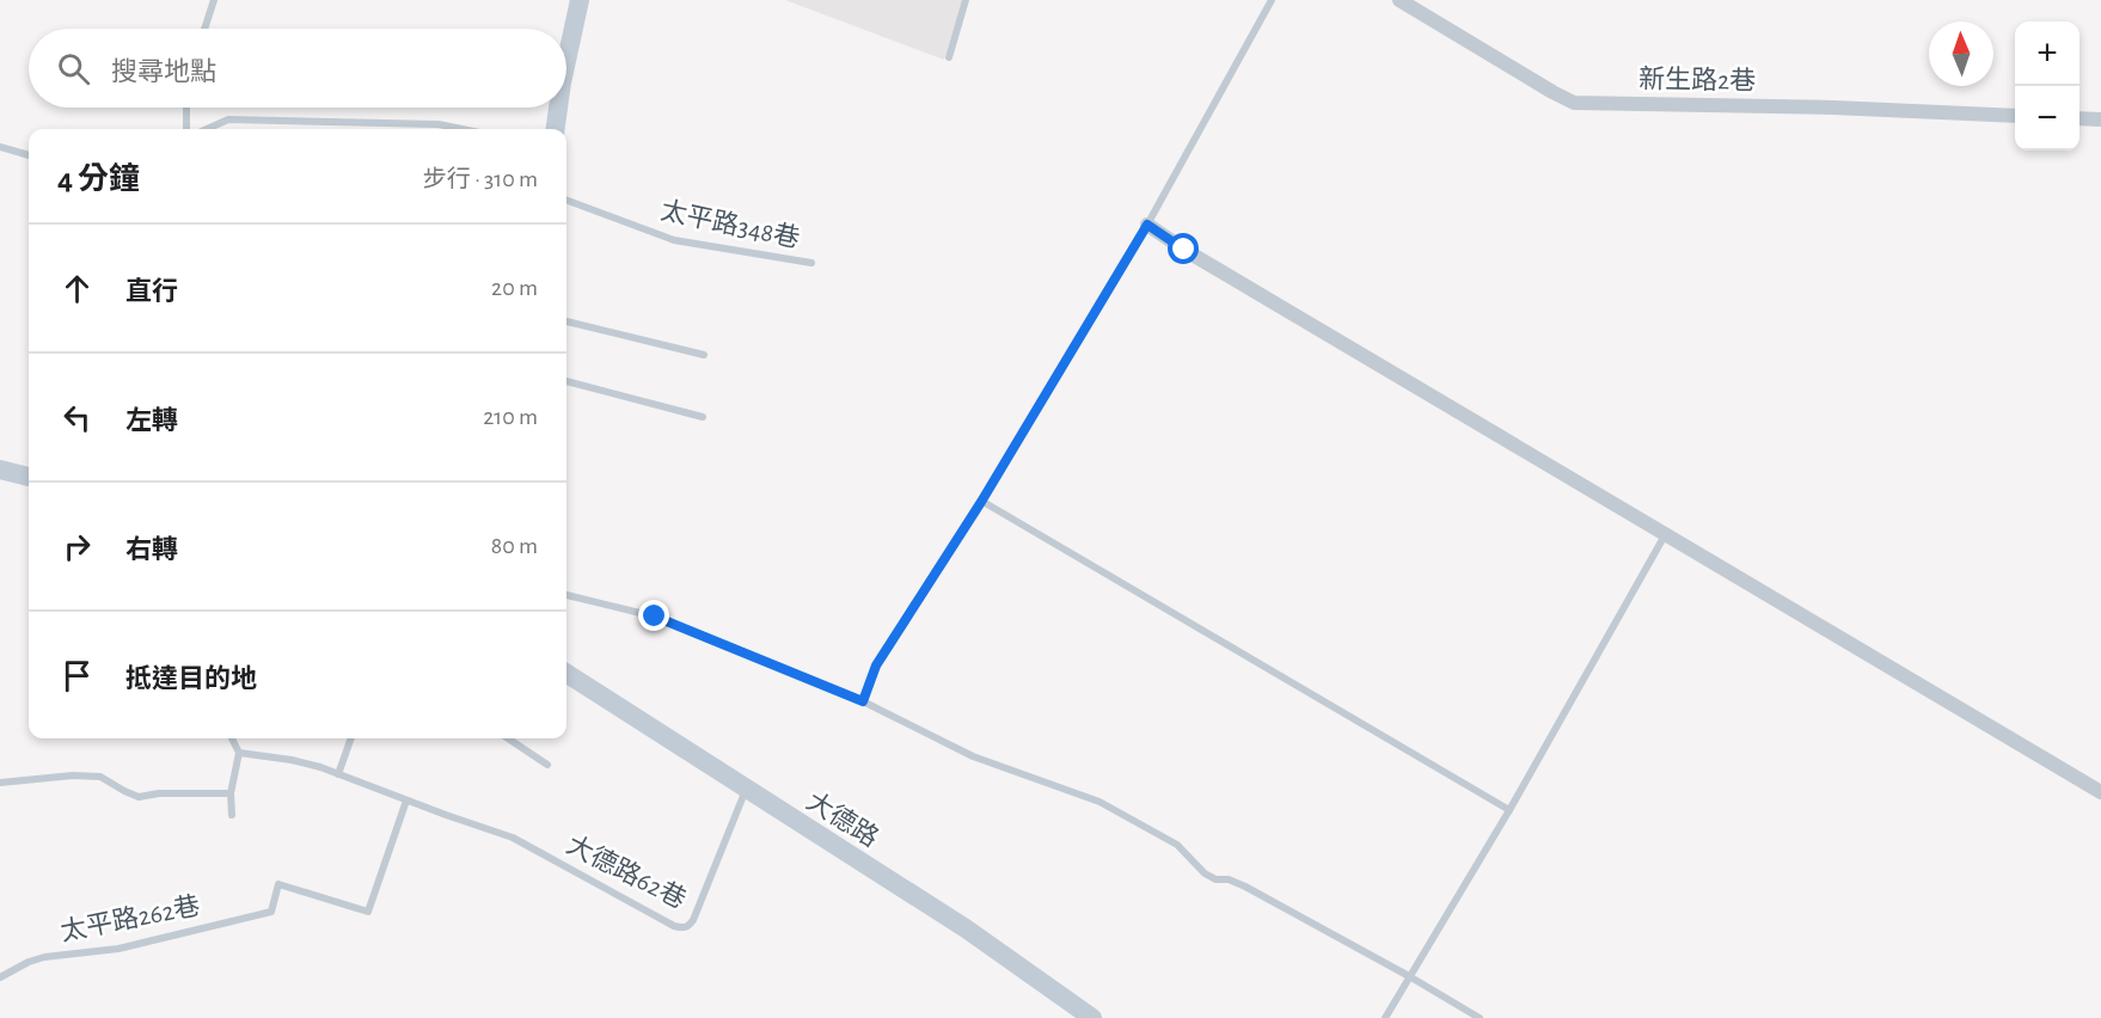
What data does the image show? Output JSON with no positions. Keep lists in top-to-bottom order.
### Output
{
  "streets": {
    "street": ["新生路2巷", "大德路"],
    "lane": ["太平路348巷", "大德路62巷", "太平路262巷"]
  },
  "crossings": [
    ["大德路", "大德路62巷"],
    ["大德路62巷", "太平路262巷"]
  ],
  "north": "top",
  "page": {
    "map_buttons": ["+", "−"],
    "search": "搜尋地點",
    "heading": ["4 分鐘", "步行 · 310 m"],
    "list": [
      ["直行", "20 m"],
      ["左轉", "210 m"],
      ["右轉", "80 m"],
      "抵達目的地"
    ]
  }
}
